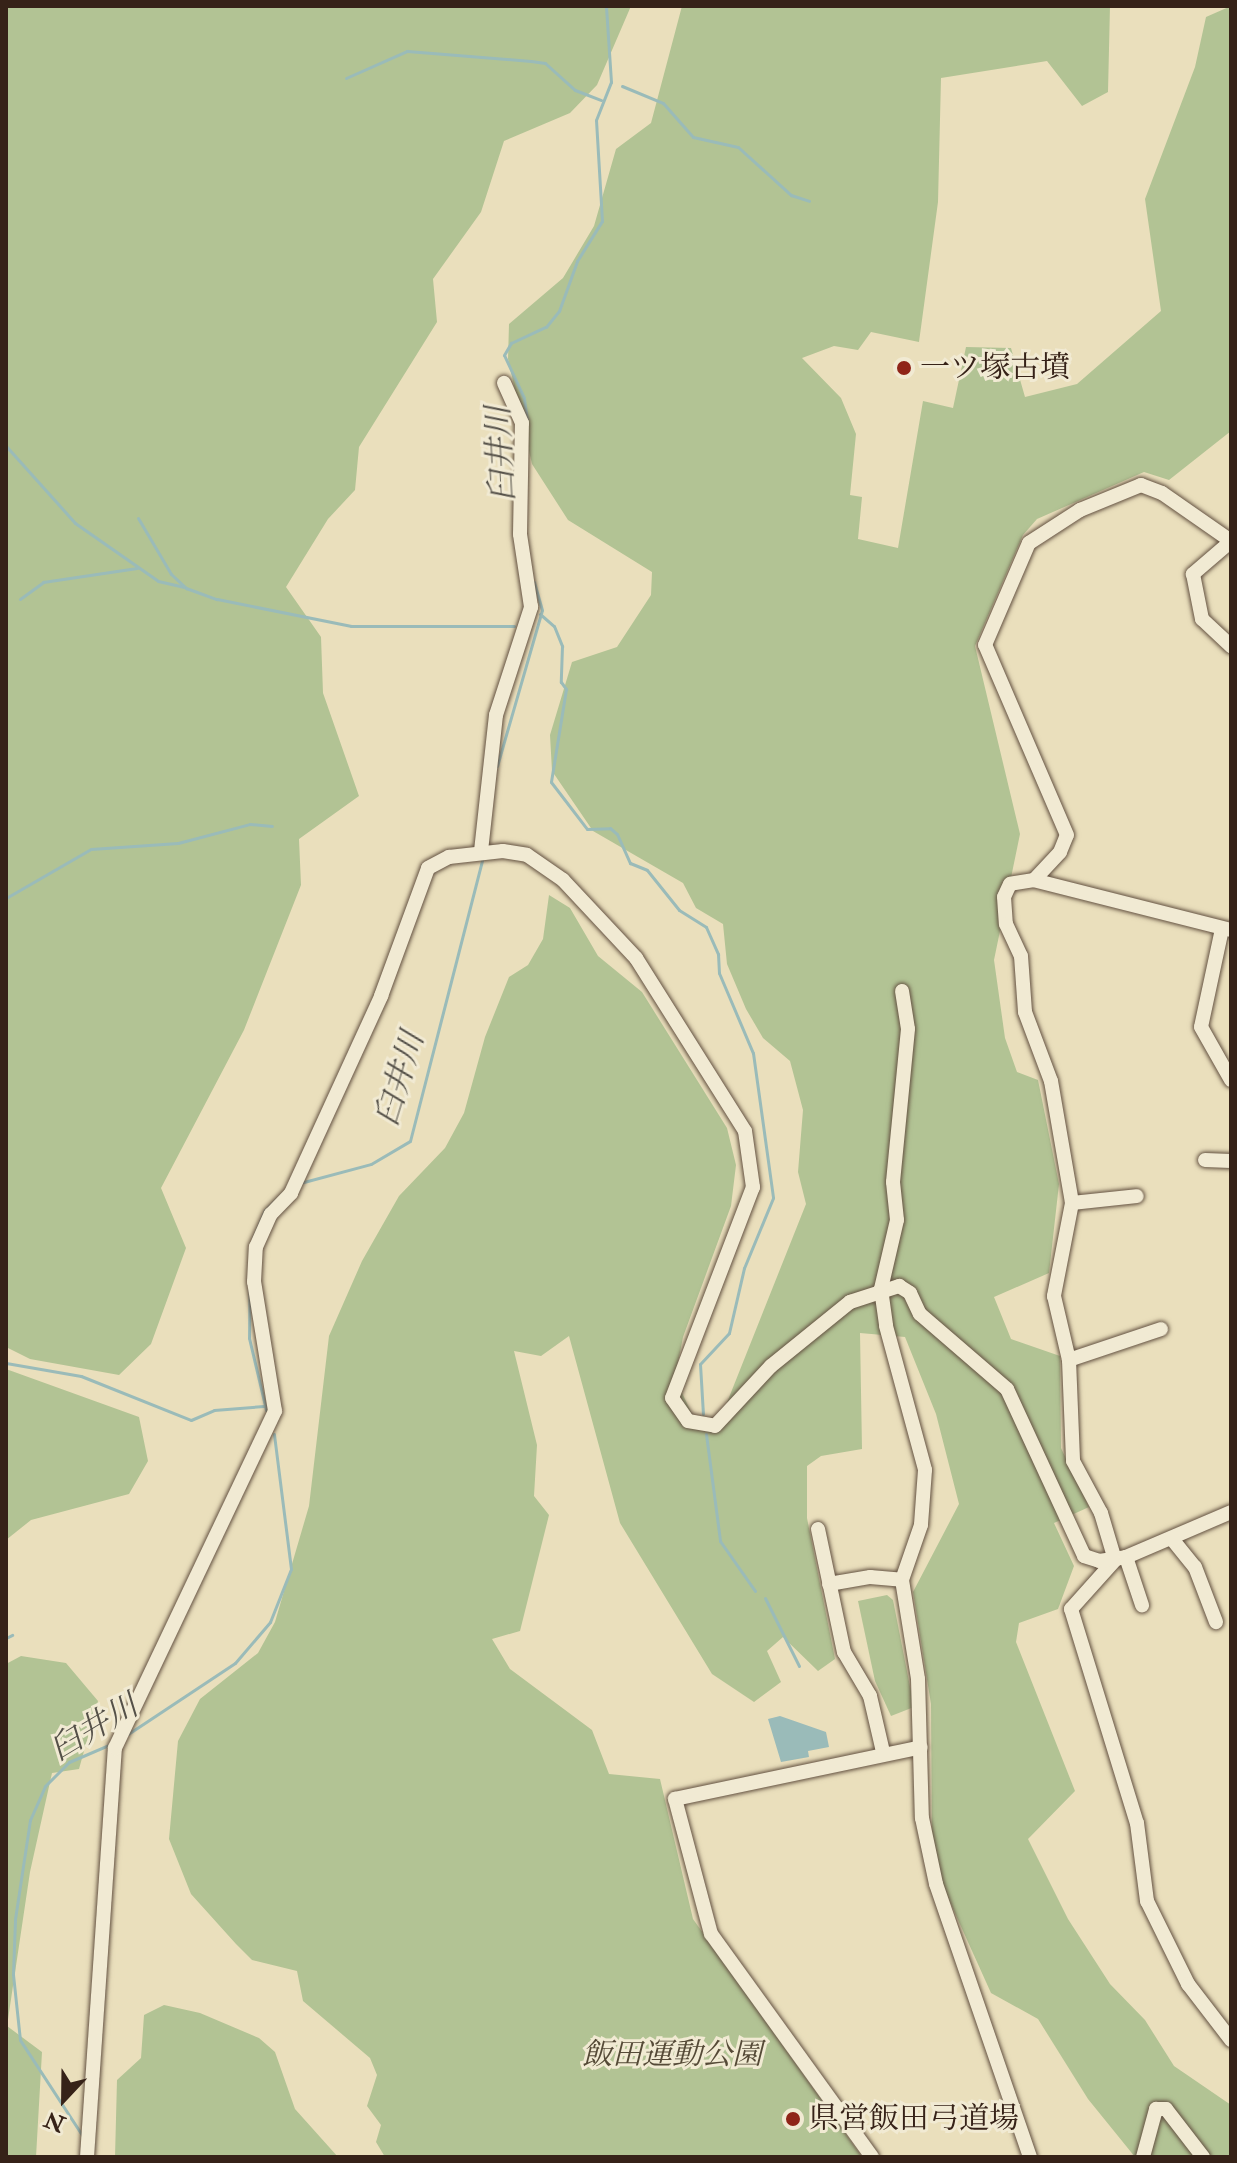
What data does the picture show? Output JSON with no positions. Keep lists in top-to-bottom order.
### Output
{
  "water": ["臼井川"],
  "parks": ["飯田運動公園"],
  "places": ["一ツ塚古墳", "県営飯田弓道場"],
  "north": "bottom"
}
